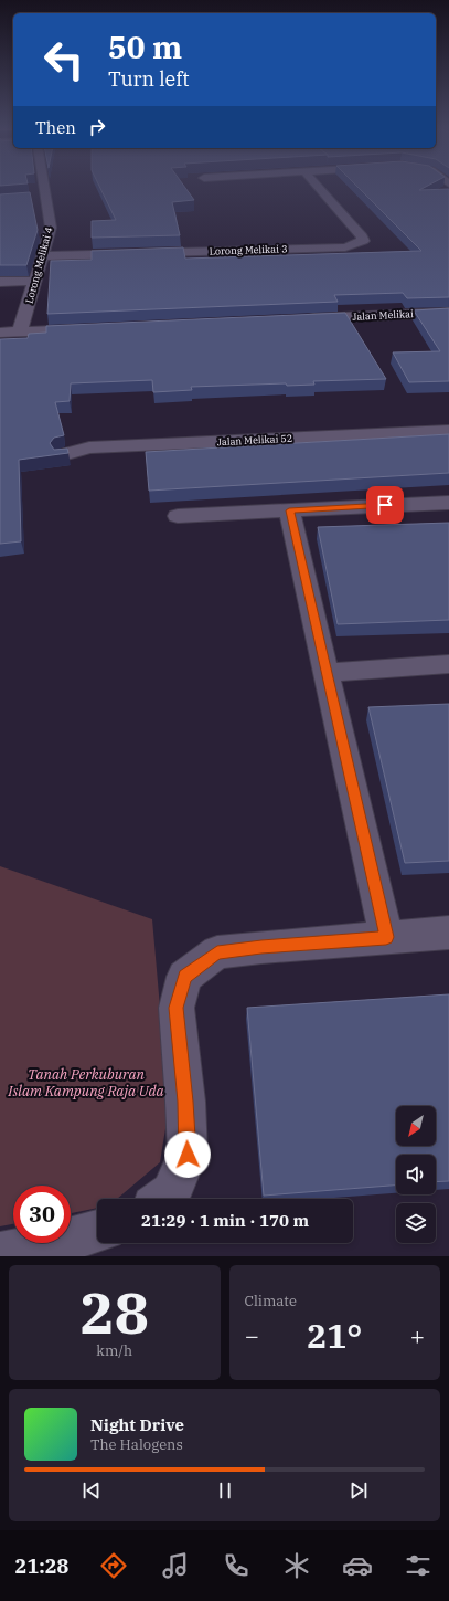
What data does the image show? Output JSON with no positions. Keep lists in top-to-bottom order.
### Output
{
  "streets": {
    "street": [
      "Lorong Melikai 3",
      "Lorong Melikai 4",
      "Jalan Melikai",
      "Jalan Melikai 52"
    ]
  },
  "crossings": [
    ["Lorong Melikai 3", "Lorong Melikai 4"]
  ],
  "parks": ["Tanah Perkuburan Islam Kampung Raja Uda"],
  "north": "bottom left",
  "page": {
    "turn": ["50 m", "Turn left"],
    "then": "Then",
    "limit": "30",
    "trip": "21:29 · 1 min · 170 m",
    "tile": [
      ["28", "km/h"],
      "Climate"
    ],
    "heat": ["−", "21°", "+"],
    "song": ["Night Drive", "The Halogens"],
    "tabs": "21:28"
  }
}
